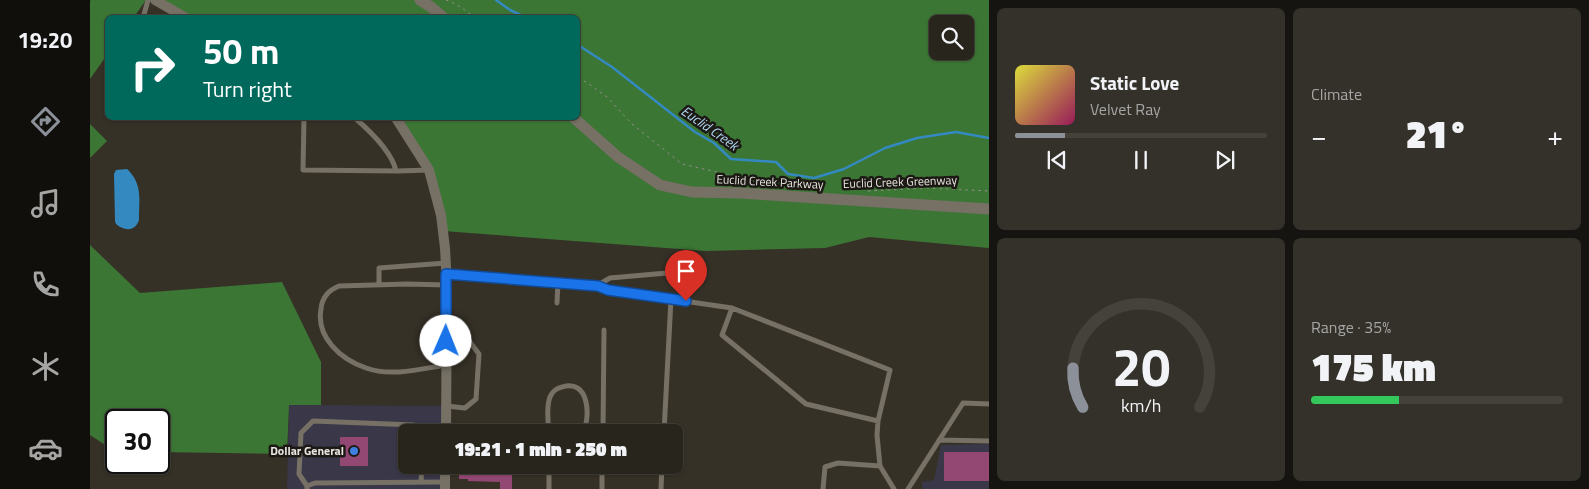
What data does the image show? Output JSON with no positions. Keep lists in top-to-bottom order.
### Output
{
  "streets": {
    "street": ["Euclid Creek Parkway"],
    "path": ["Euclid Creek Greenway"]
  },
  "water": ["Euclid Creek"],
  "places": ["Dollar General"],
  "page": {
    "tabs": "19:20",
    "tile": [
      "Climate",
      ["Range · 35%", "175 km"]
    ],
    "turn": ["50 m", "Turn right"],
    "song": ["Static Love", "Velvet Ray"],
    "heat": ["−", "21°", "+"],
    "limit": "30",
    "trip": "19:21 · 1 min · 250 m",
    "gauge": ["20", "km/h"]
  }
}
